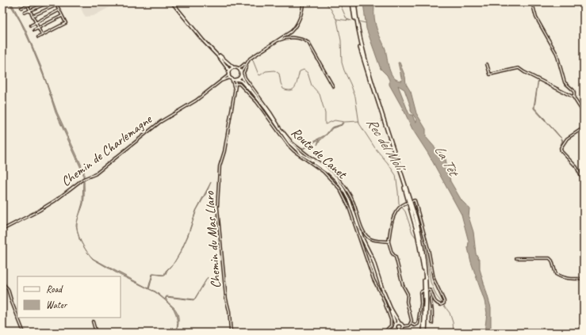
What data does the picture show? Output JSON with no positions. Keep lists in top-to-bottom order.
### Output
{
  "streets": {
    "main road": ["Route de Canet"],
    "street": ["Chemin de Charlemagne", "Chemin du Mas Llaro"]
  },
  "crossings": [
    ["Chemin de Charlemagne", "Route de Canet"]
  ],
  "water": ["Rec del Molí", "La Têt"],
  "legend": ["Road", "Water"]
}
